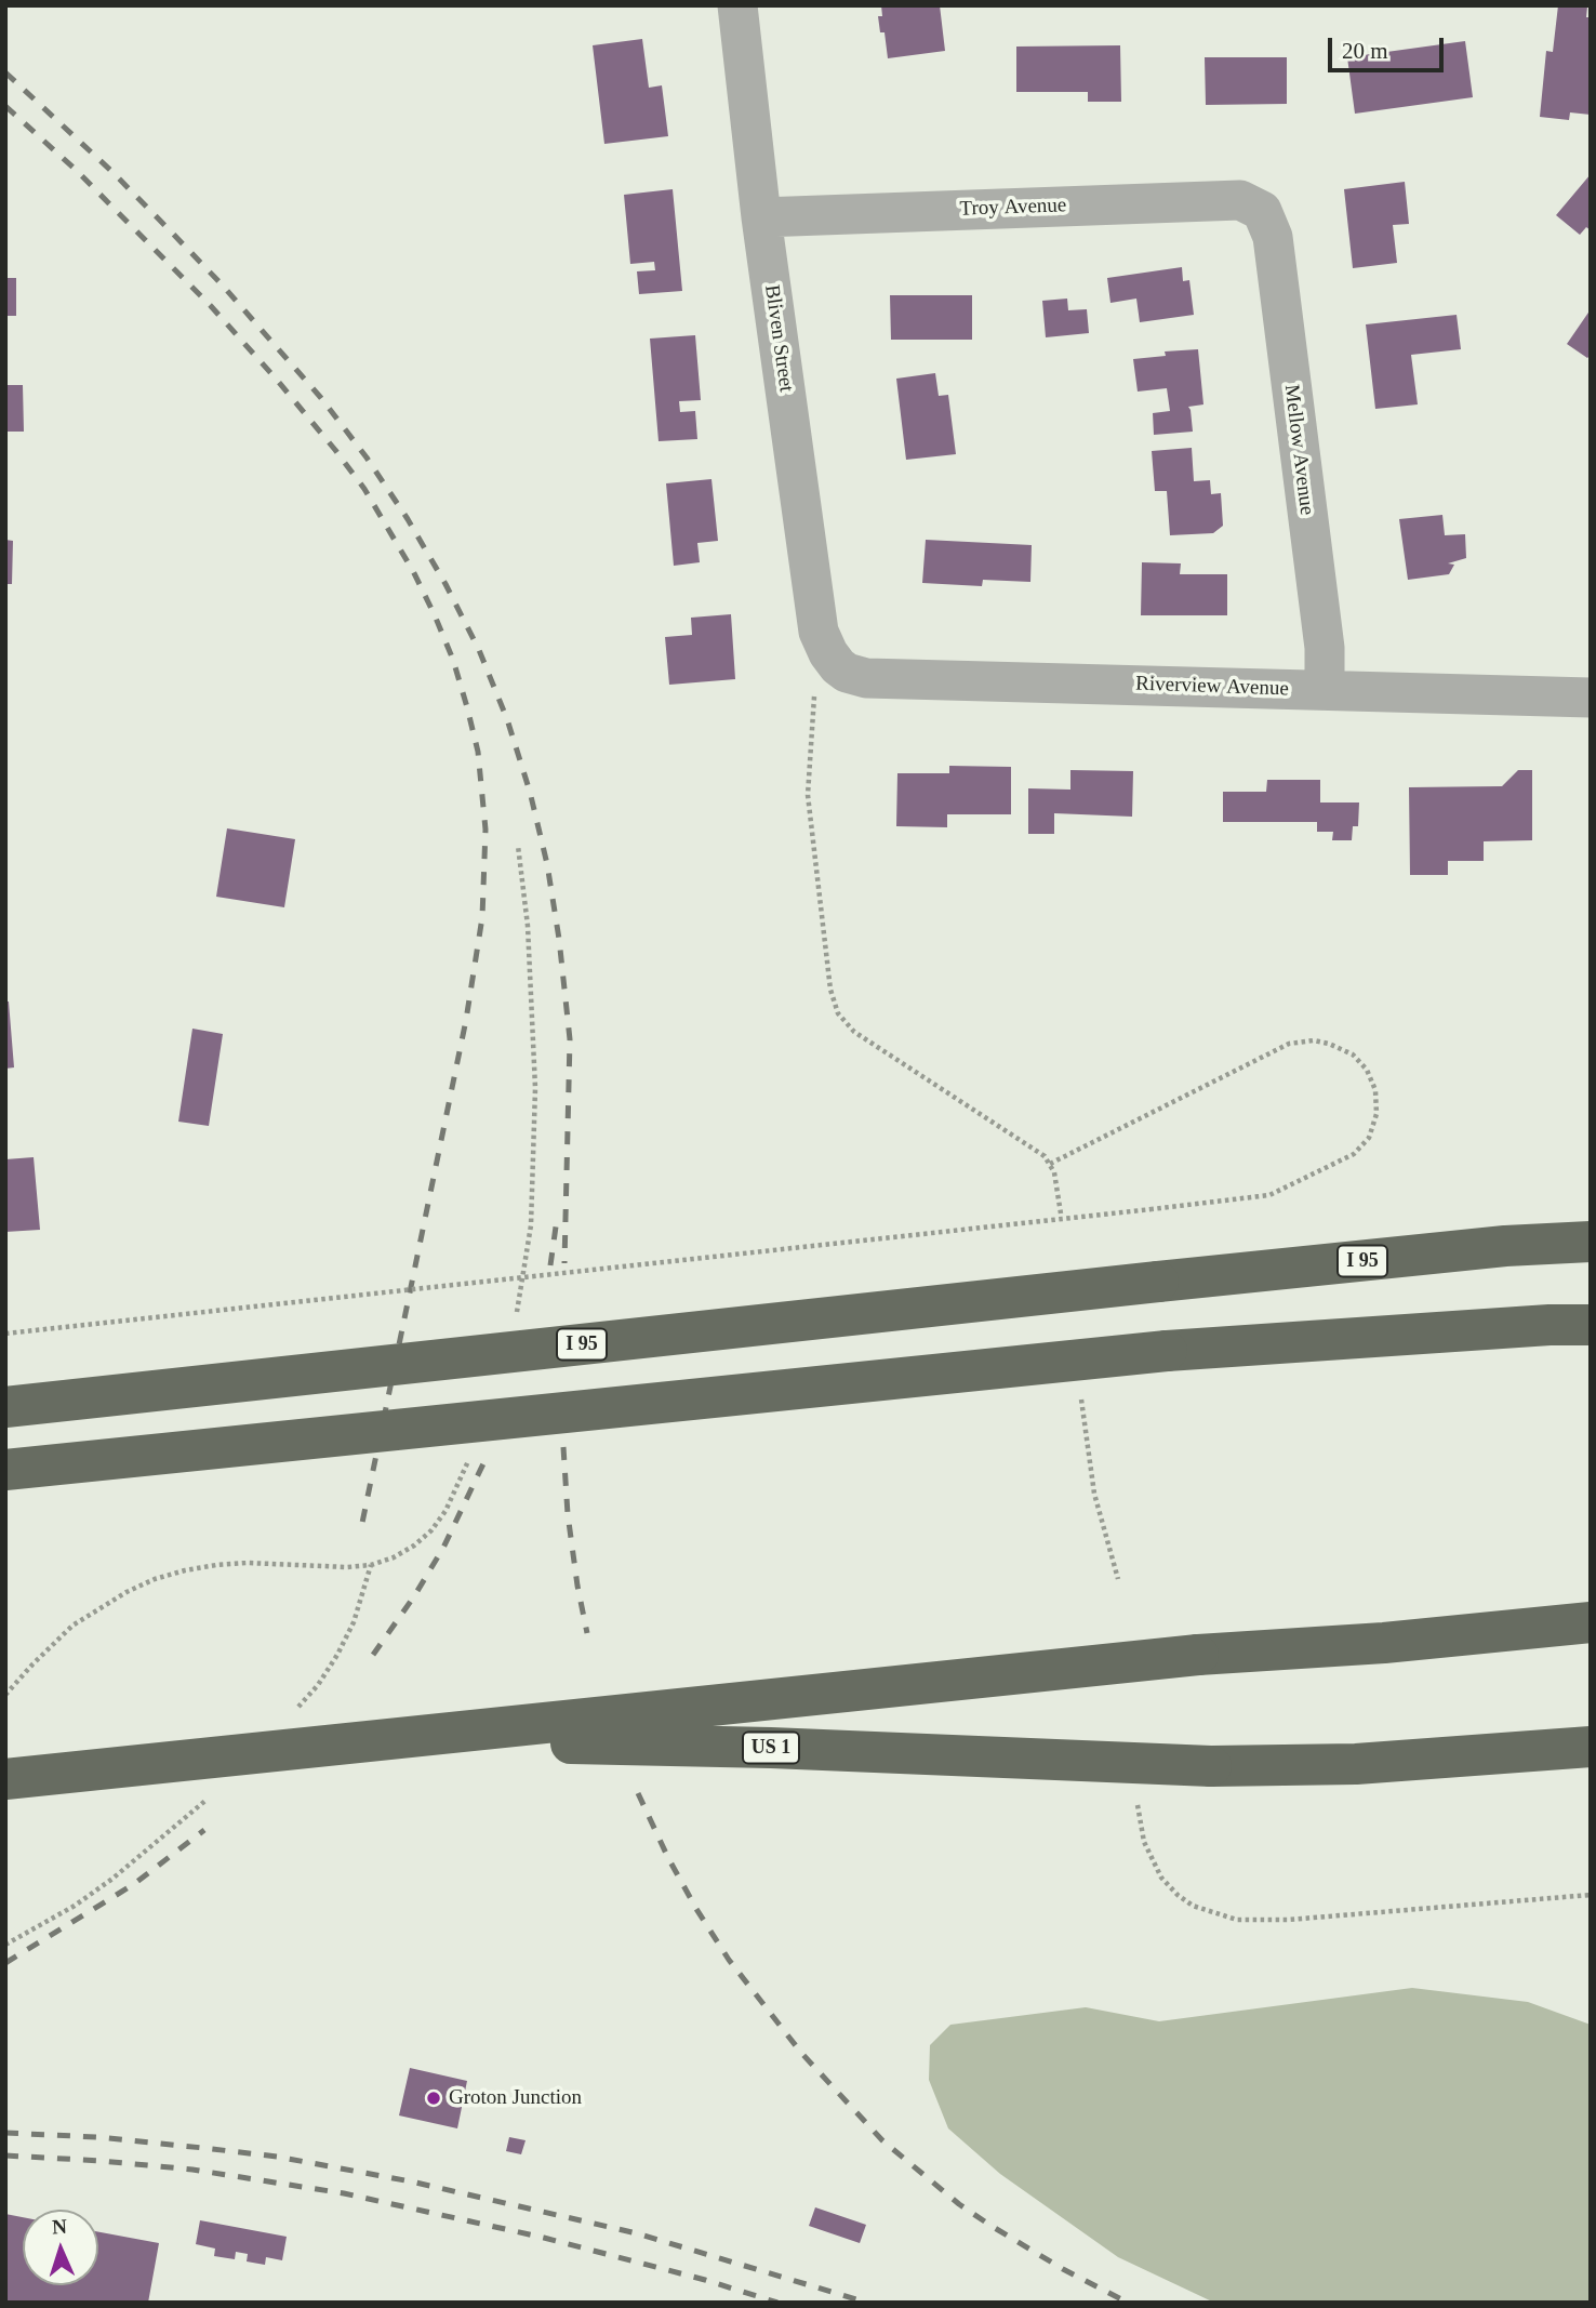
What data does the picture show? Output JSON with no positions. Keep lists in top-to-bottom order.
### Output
{
  "streets": {
    "highway": ["I 95", "US 1"],
    "street": [
      "Troy Avenue",
      "Bliven Street",
      "Mellow Avenue",
      "Riverview Avenue"
    ]
  },
  "crossings": [
    ["Troy Avenue", "Bliven Street"],
    ["Troy Avenue", "Mellow Avenue"],
    ["Bliven Street", "Riverview Avenue"],
    ["Mellow Avenue", "Riverview Avenue"]
  ],
  "places": ["Groton Junction"],
  "scale_bar": "20 m",
  "north": "top"
}
